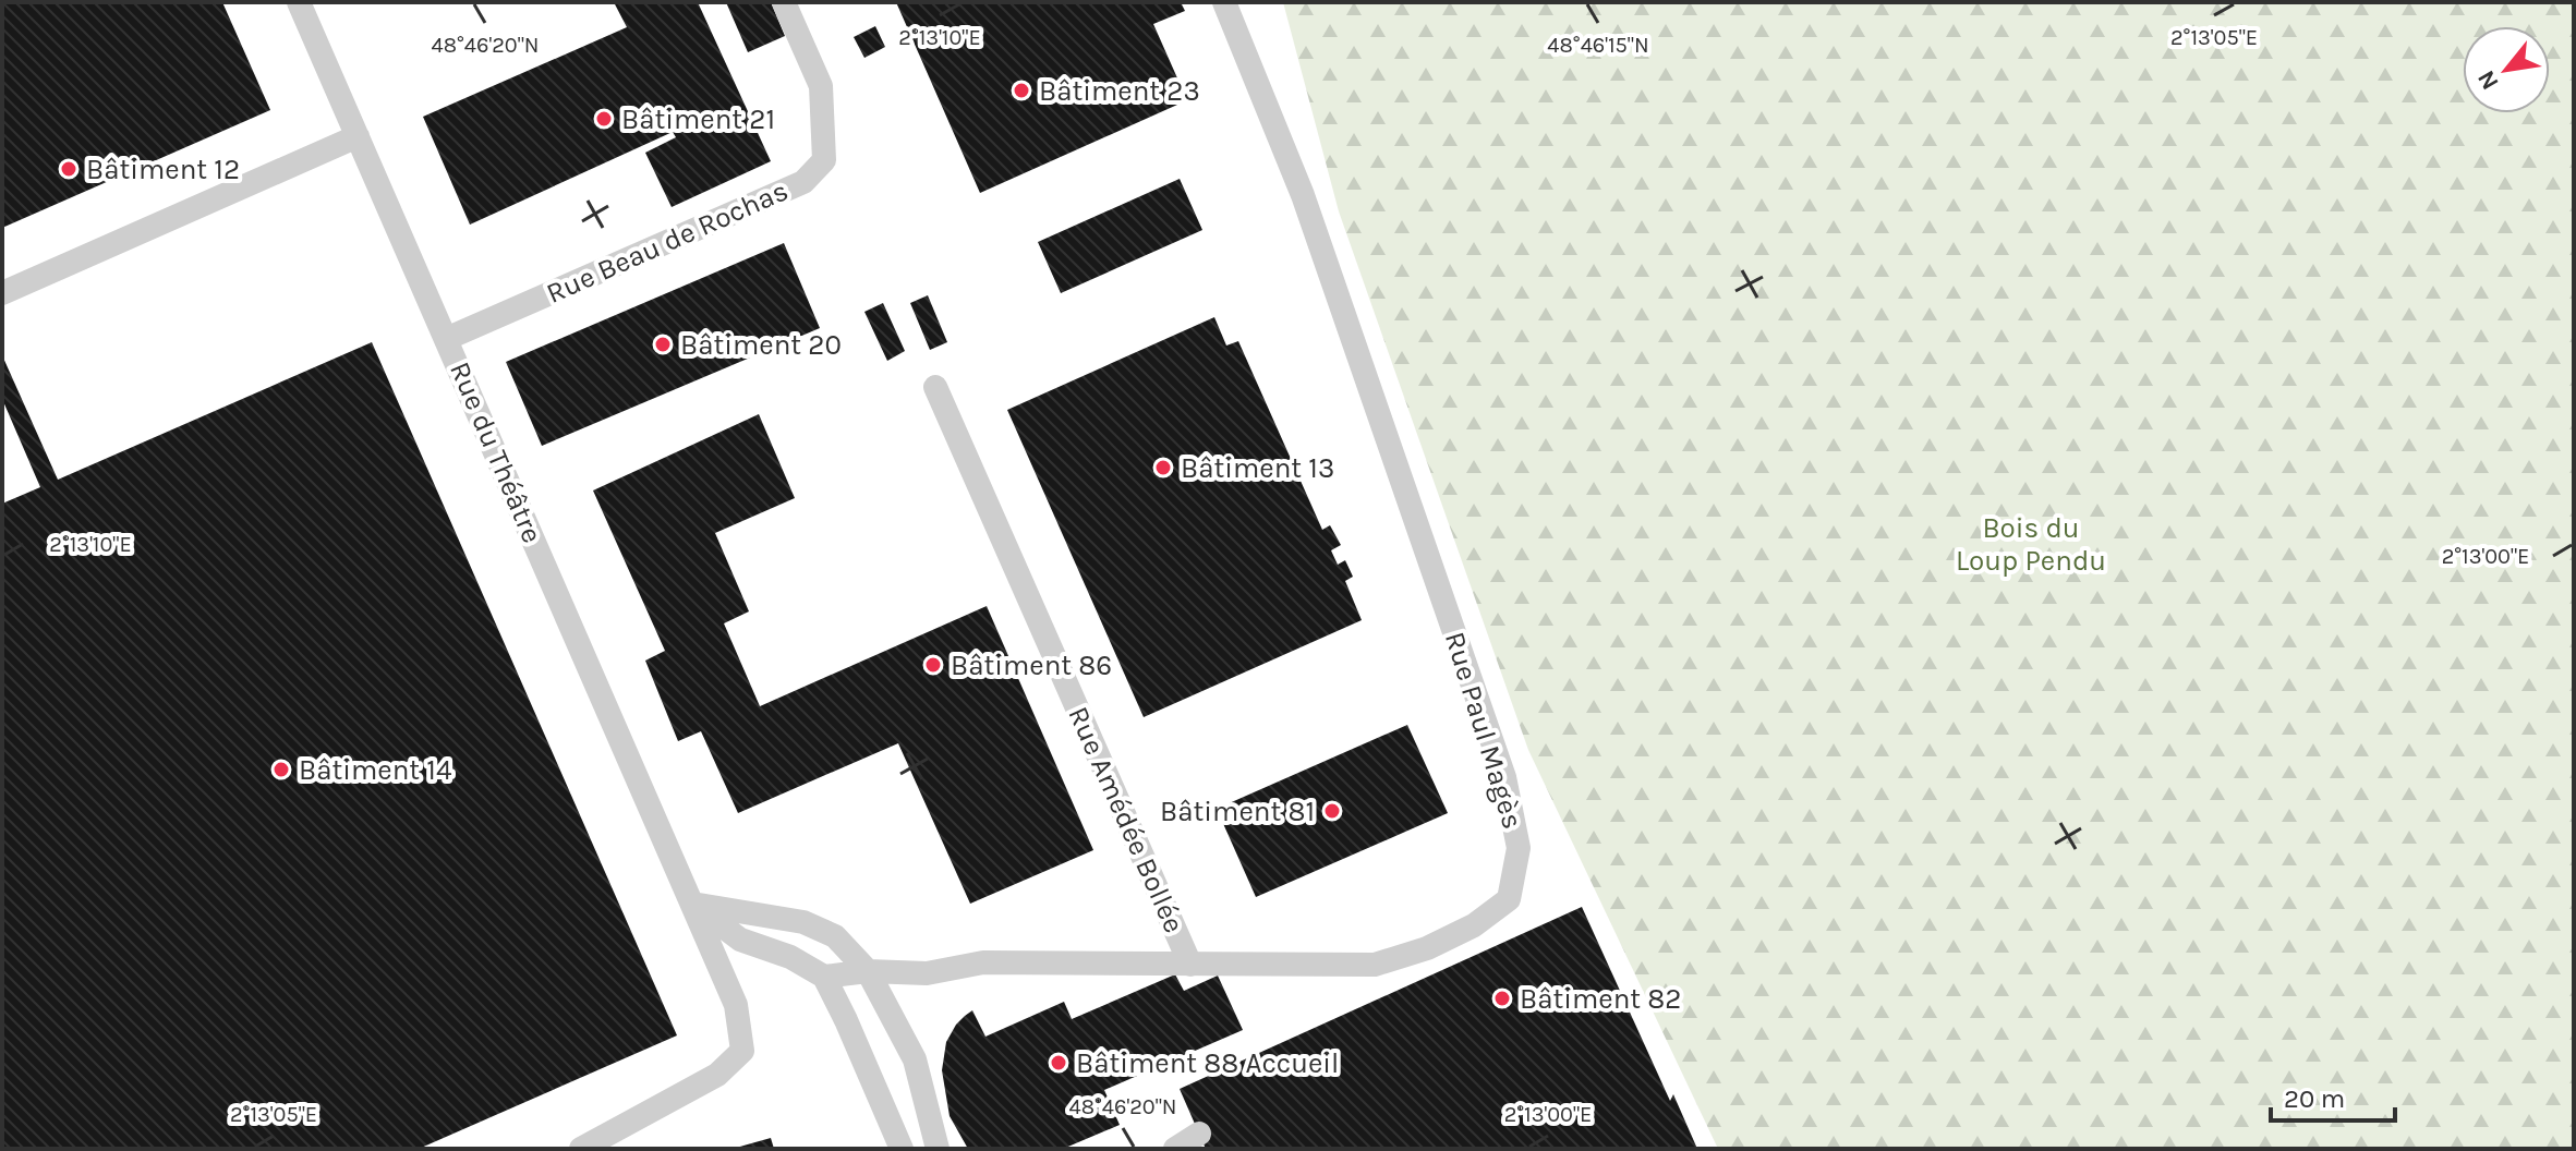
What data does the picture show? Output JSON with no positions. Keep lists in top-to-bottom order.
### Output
{
  "streets": {
    "lane": [
      "Rue Beau de Rochas",
      "Rue du Théâtre",
      "Rue Paul Magès",
      "Rue Amédée Bollée"
    ]
  },
  "crossings": [
    ["Rue Beau de Rochas", "Rue du Théâtre"],
    ["Rue Paul Magès", "Rue Amédée Bollée"]
  ],
  "parks": ["Bois du Loup Pendu"],
  "places": [
    "Bâtiment 23",
    "Bâtiment 21",
    "Bâtiment 12",
    "Bâtiment 20",
    "Bâtiment 13",
    "Bâtiment 86",
    "Bâtiment 14",
    "Bâtiment 81",
    "Bâtiment 82",
    "Bâtiment 88 Accueil"
  ],
  "scale_bar": "20 m",
  "north": "bottom left",
  "coordinates": [
    "2°13'10\"E",
    "2°13'05\"E",
    "48°46'15\"N",
    "48°46'20\"N",
    "2°13'00\"E"
  ]
}
